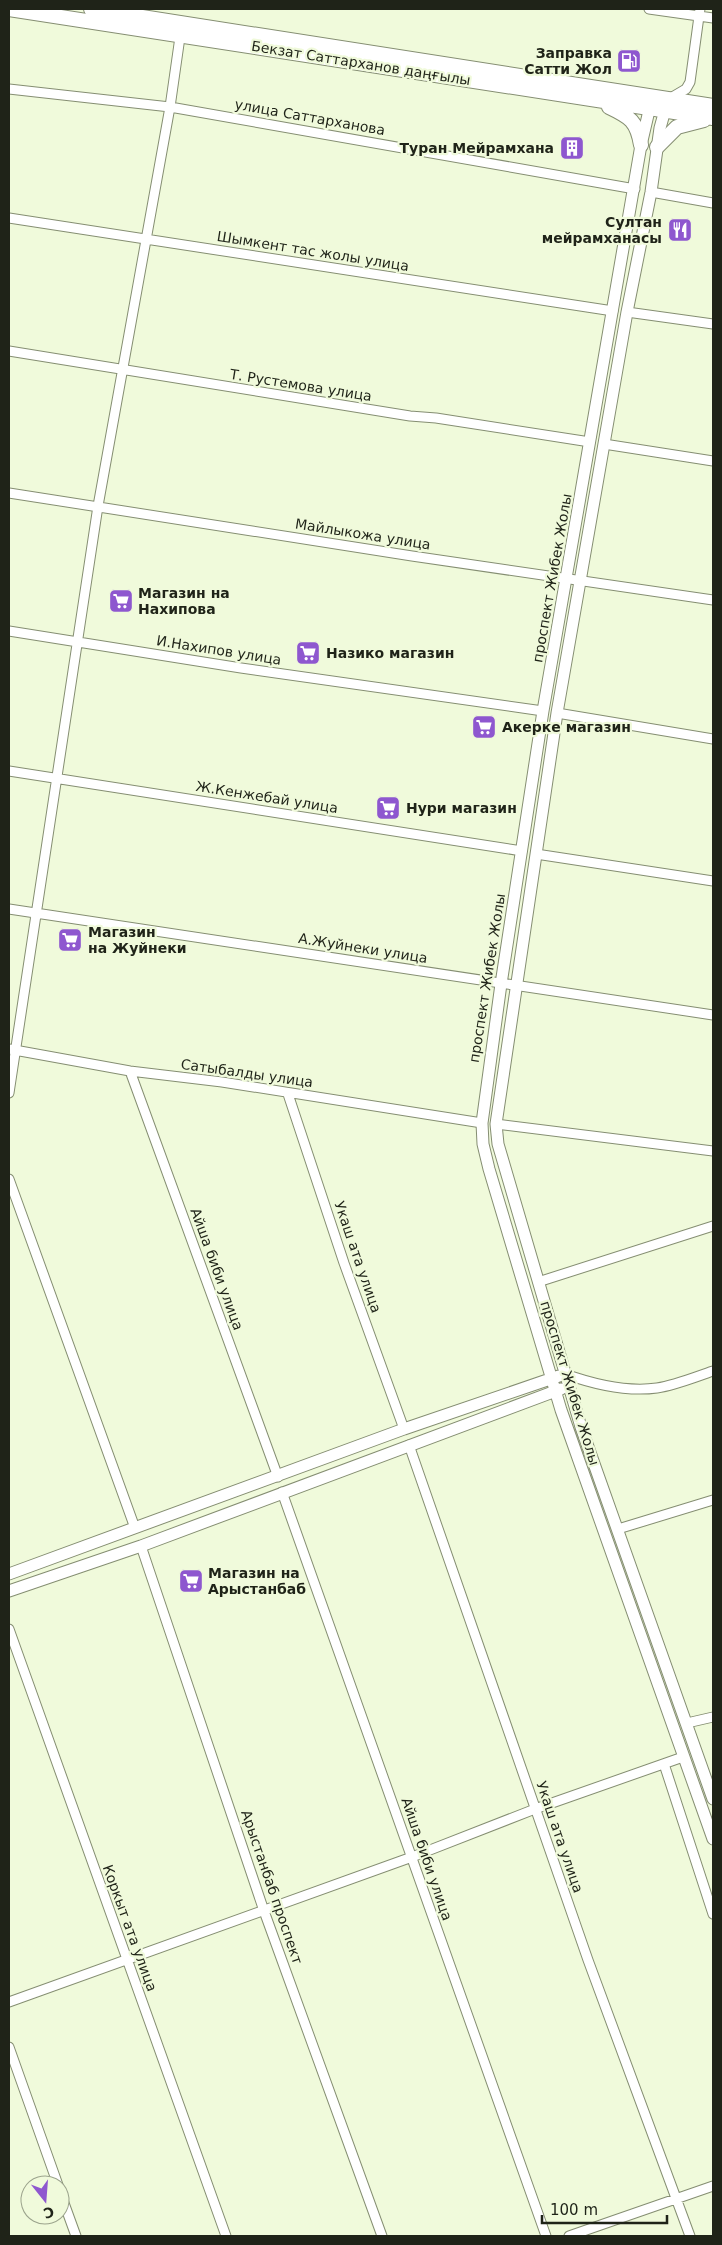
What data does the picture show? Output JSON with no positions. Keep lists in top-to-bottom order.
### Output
{
  "streets": {
    "main road": ["Бекзат Саттарханов даңғылы"],
    "street": [
      "улица Саттарханова",
      "Шымкент тас жолы улица",
      "Т. Рустемова улица",
      "Майлыкожа улица",
      "проспект Жибек Жолы",
      "И.Нахипов улица",
      "Ж.Кенжебай улица",
      "А.Жуйнеки улица",
      "Сатыбалды улица",
      "Укаш ата улица",
      "Айша биби улица",
      "Арыстанбаб проспект",
      "Коркыт ата улица"
    ]
  },
  "crossings": [
    ["Бекзат Саттарханов даңғылы", "проспект Жибек Жолы"],
    ["улица Саттарханова", "проспект Жибек Жолы"],
    ["Шымкент тас жолы улица", "проспект Жибек Жолы"],
    ["Т. Рустемова улица", "проспект Жибек Жолы"],
    ["Майлыкожа улица", "проспект Жибек Жолы"],
    ["проспект Жибек Жолы", "И.Нахипов улица"],
    ["проспект Жибек Жолы", "Ж.Кенжебай улица"],
    ["проспект Жибек Жолы", "А.Жуйнеки улица"],
    ["проспект Жибек Жолы", "Сатыбалды улица"],
    ["Сатыбалды улица", "Укаш ата улица"],
    ["Сатыбалды улица", "Айша биби улица"]
  ],
  "places": {
    "fuel station": ["Заправка Сатти Жол"],
    "building": ["Туран Мейрамхана"],
    "restaurant": ["Султан мейрамханасы"],
    "supermarket": [
      "Магазин на Нахипова",
      "Назико магазин",
      "Акерке магазин",
      "Нури магазин",
      "Магазин на Жуйнеки",
      "Магазин на Арыстанбаб"
    ]
  },
  "scale_bar": "100 m",
  "north": "bottom"
}
